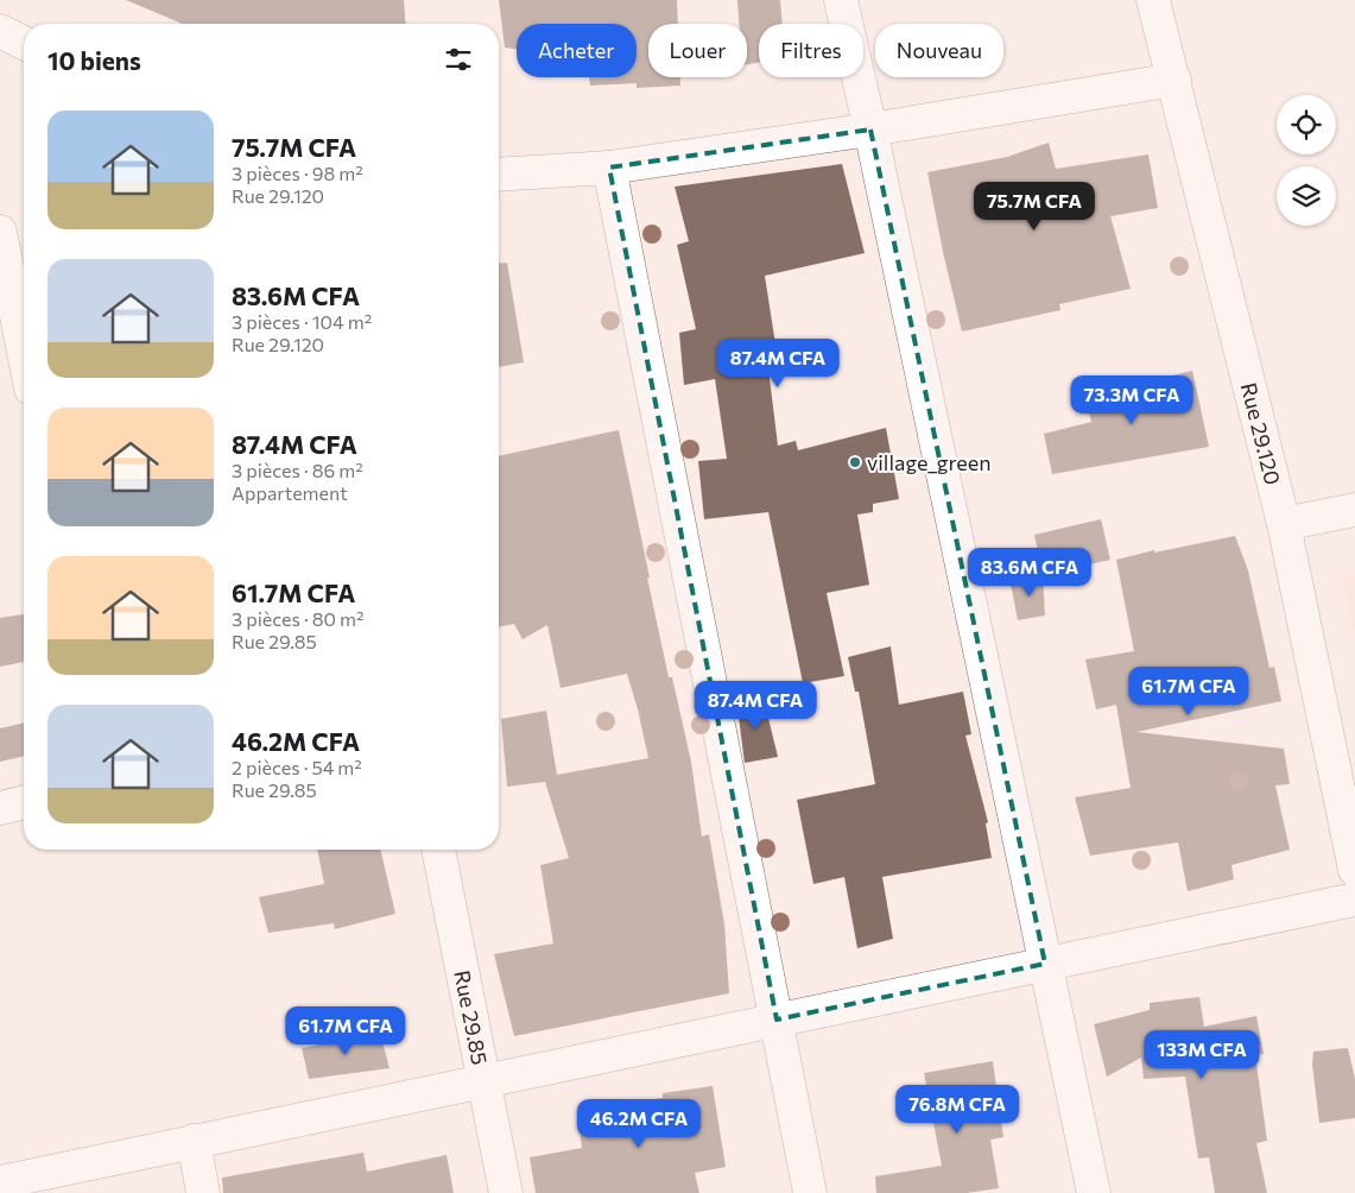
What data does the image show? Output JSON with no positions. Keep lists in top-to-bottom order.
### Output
{
  "streets": {
    "street": ["Rue 29.120", "Rue 29.85"]
  },
  "places": ["village_green"],
  "page": {
    "chip": [
      "Acheter",
      "Louer",
      "Filtres",
      "Nouveau"
    ],
    "heading": "10 biens",
    "list": [
      {
        "name": "75.7M CFA",
        "note": "3 pièces · 98 m² · Rue 29.120"
      },
      {
        "name": "83.6M CFA",
        "note": "3 pièces · 104 m² · Rue 29.120"
      },
      {
        "name": "87.4M CFA",
        "note": "3 pièces · 86 m² · Appartement"
      },
      {
        "name": "61.7M CFA",
        "note": "3 pièces · 80 m² · Rue 29.85"
      },
      {
        "name": "46.2M CFA",
        "note": "2 pièces · 54 m² · Rue 29.85"
      }
    ],
    "price": [
      "75.7M CFA",
      "87.4M CFA",
      "73.3M CFA",
      "83.6M CFA",
      "61.7M CFA",
      "87.4M CFA",
      "61.7M CFA",
      "133M CFA",
      "76.8M CFA",
      "46.2M CFA"
    ]
  }
}
